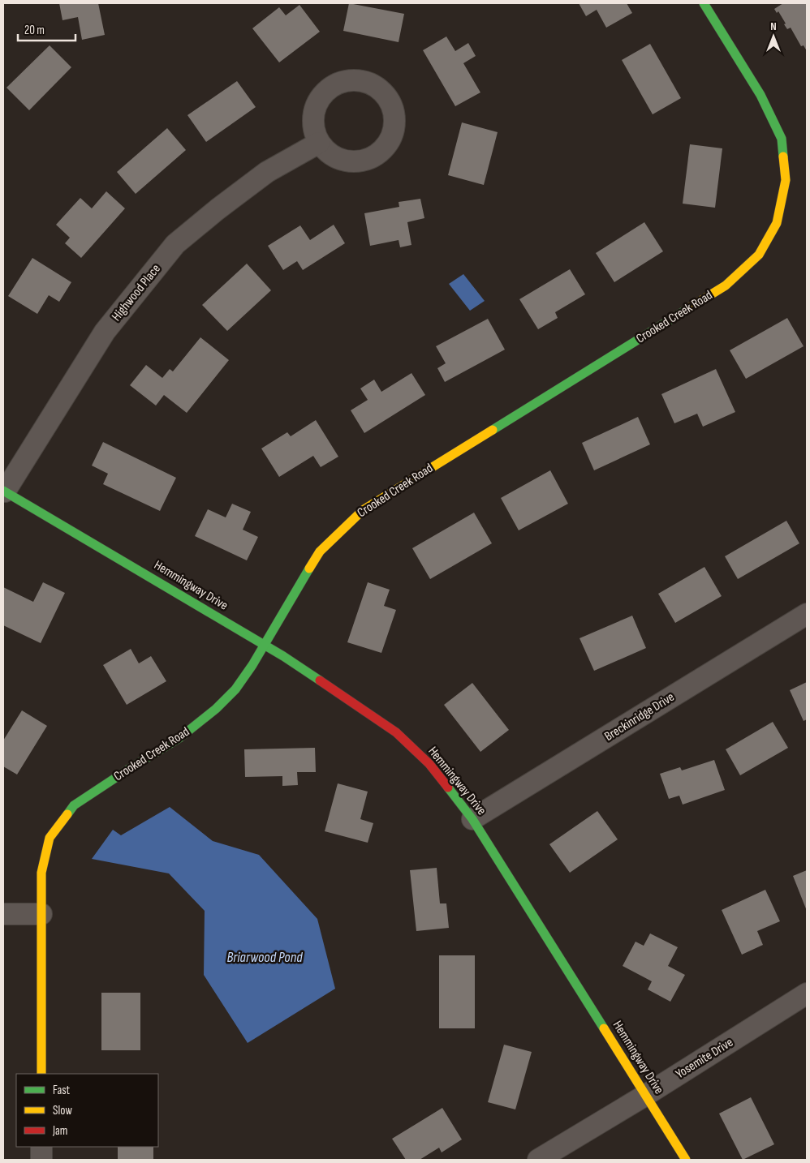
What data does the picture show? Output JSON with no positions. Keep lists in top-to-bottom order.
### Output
{
  "streets": {
    "street": [
      "Highwood Place",
      "Crooked Creek Road",
      "Hemmingway Drive",
      "Breckinridge Drive",
      "Yosemite Drive"
    ]
  },
  "crossings": [
    ["Highwood Place", "Hemmingway Drive"],
    ["Crooked Creek Road", "Hemmingway Drive"],
    ["Hemmingway Drive", "Breckinridge Drive"],
    ["Hemmingway Drive", "Yosemite Drive"]
  ],
  "water": ["Briarwood Pond"],
  "legend": ["Fast", "Slow", "Jam"],
  "scale_bar": "20 m",
  "north": "top"
}
